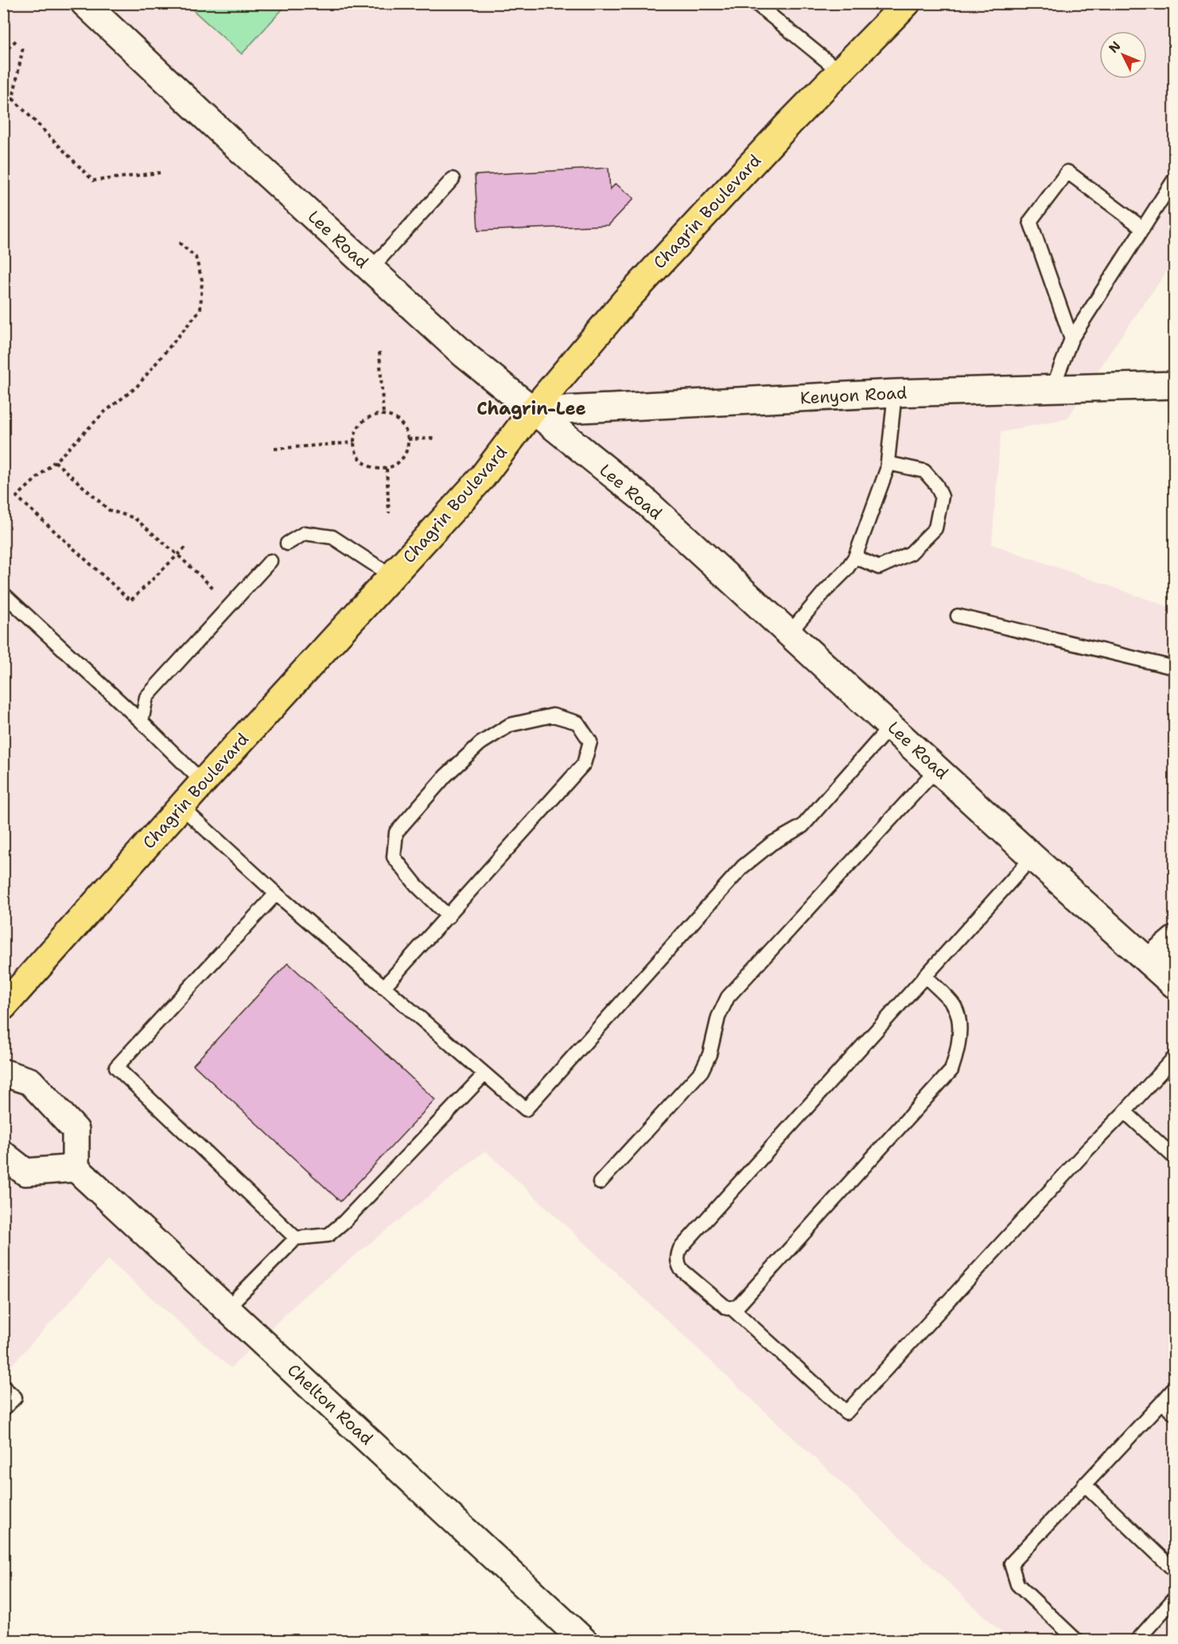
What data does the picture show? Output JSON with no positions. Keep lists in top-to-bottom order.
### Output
{
  "streets": {
    "main road": ["Chagrin Boulevard"],
    "street": ["Lee Road", "Kenyon Road", "Chelton Road"]
  },
  "crossings": [
    ["Chagrin Boulevard", "Lee Road"],
    ["Chagrin Boulevard", "Kenyon Road"],
    ["Lee Road", "Kenyon Road"]
  ],
  "districts": ["Chagrin-Lee"],
  "north": "top left"
}
